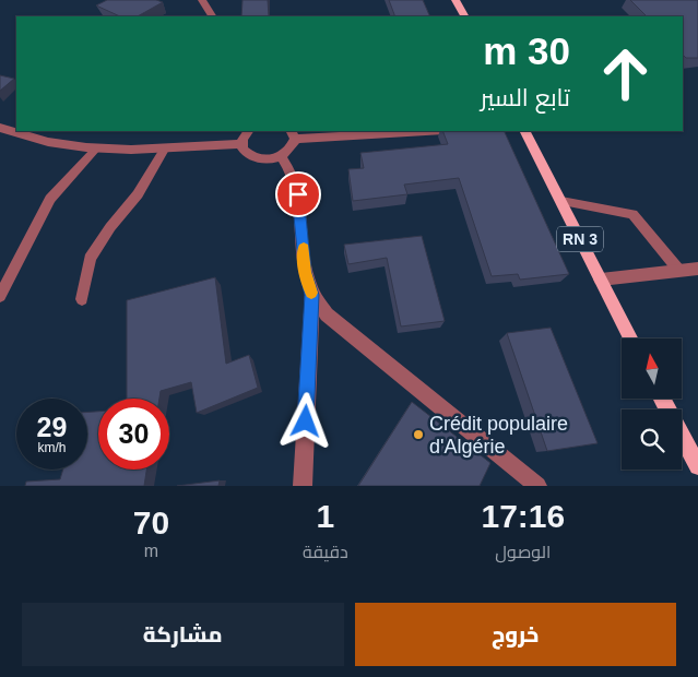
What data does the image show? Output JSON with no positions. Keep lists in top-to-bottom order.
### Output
{
  "streets": {
    "main road": ["RN 3"]
  },
  "places": ["Crédit populaire d'Algérie"],
  "north": "top",
  "page": {
    "turn": ["30 m", "تابع السير"],
    "speed": "29 km/h",
    "limit": "30",
    "eta": [
      "17:16",
      "الوصول",
      "1",
      "دقيقة",
      "70",
      "m"
    ],
    "buttons": ["خروج", "مشاركة"]
  }
}
